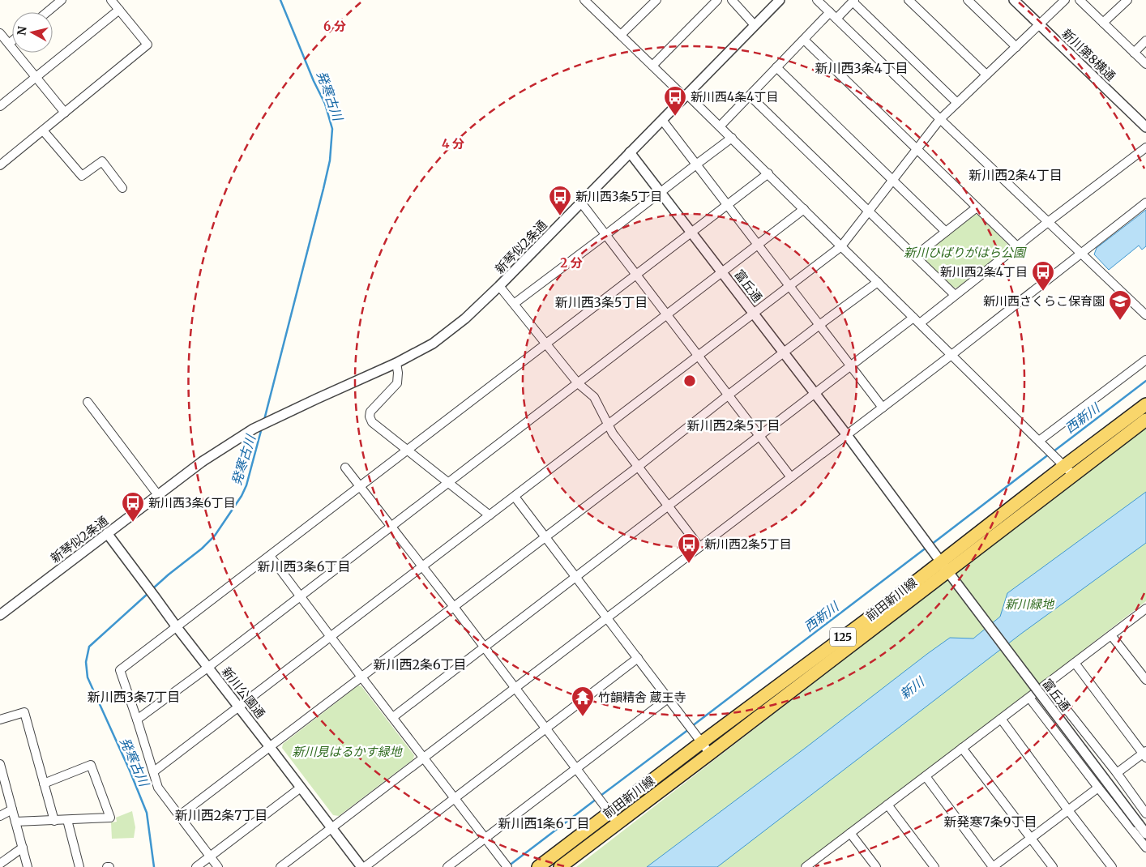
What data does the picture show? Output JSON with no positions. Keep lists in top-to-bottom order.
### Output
{
  "streets": {
    "main road": ["前田新川線", "125"],
    "street": [
      "新川第8横通",
      "新琴似2条通",
      "富丘通",
      "新川公園通"
    ]
  },
  "crossings": [
    ["新琴似2条通", "富丘通"],
    ["新琴似2条通", "新川公園通"],
    ["富丘通", "前田新川線"]
  ],
  "districts": [
    "新川西3条4丁目",
    "新川西2条4丁目",
    "新川西3条5丁目",
    "新川西2条5丁目",
    "新川西3条6丁目",
    "新川西2条6丁目",
    "新川西3条7丁目",
    "新川西2条7丁目",
    "新発寒7条9丁目",
    "新川西1条6丁目"
  ],
  "water": ["発寒古川", "西新川", "新川"],
  "parks": ["新川ひばりがはら公園", "新川緑地", "新川見はるかす緑地"],
  "places": {
    "bus stop": [
      "新川西4条4丁目",
      "新川西3条5丁目",
      "新川西2条4丁目",
      "新川西3条6丁目",
      "新川西2条5丁目"
    ],
    "school or university": ["新川西さくらこ保育園"],
    "temple": ["竹韻精舎 蔵王寺"]
  },
  "north": "left",
  "rings": ["6 分", "4 分", "2 分"]
}
